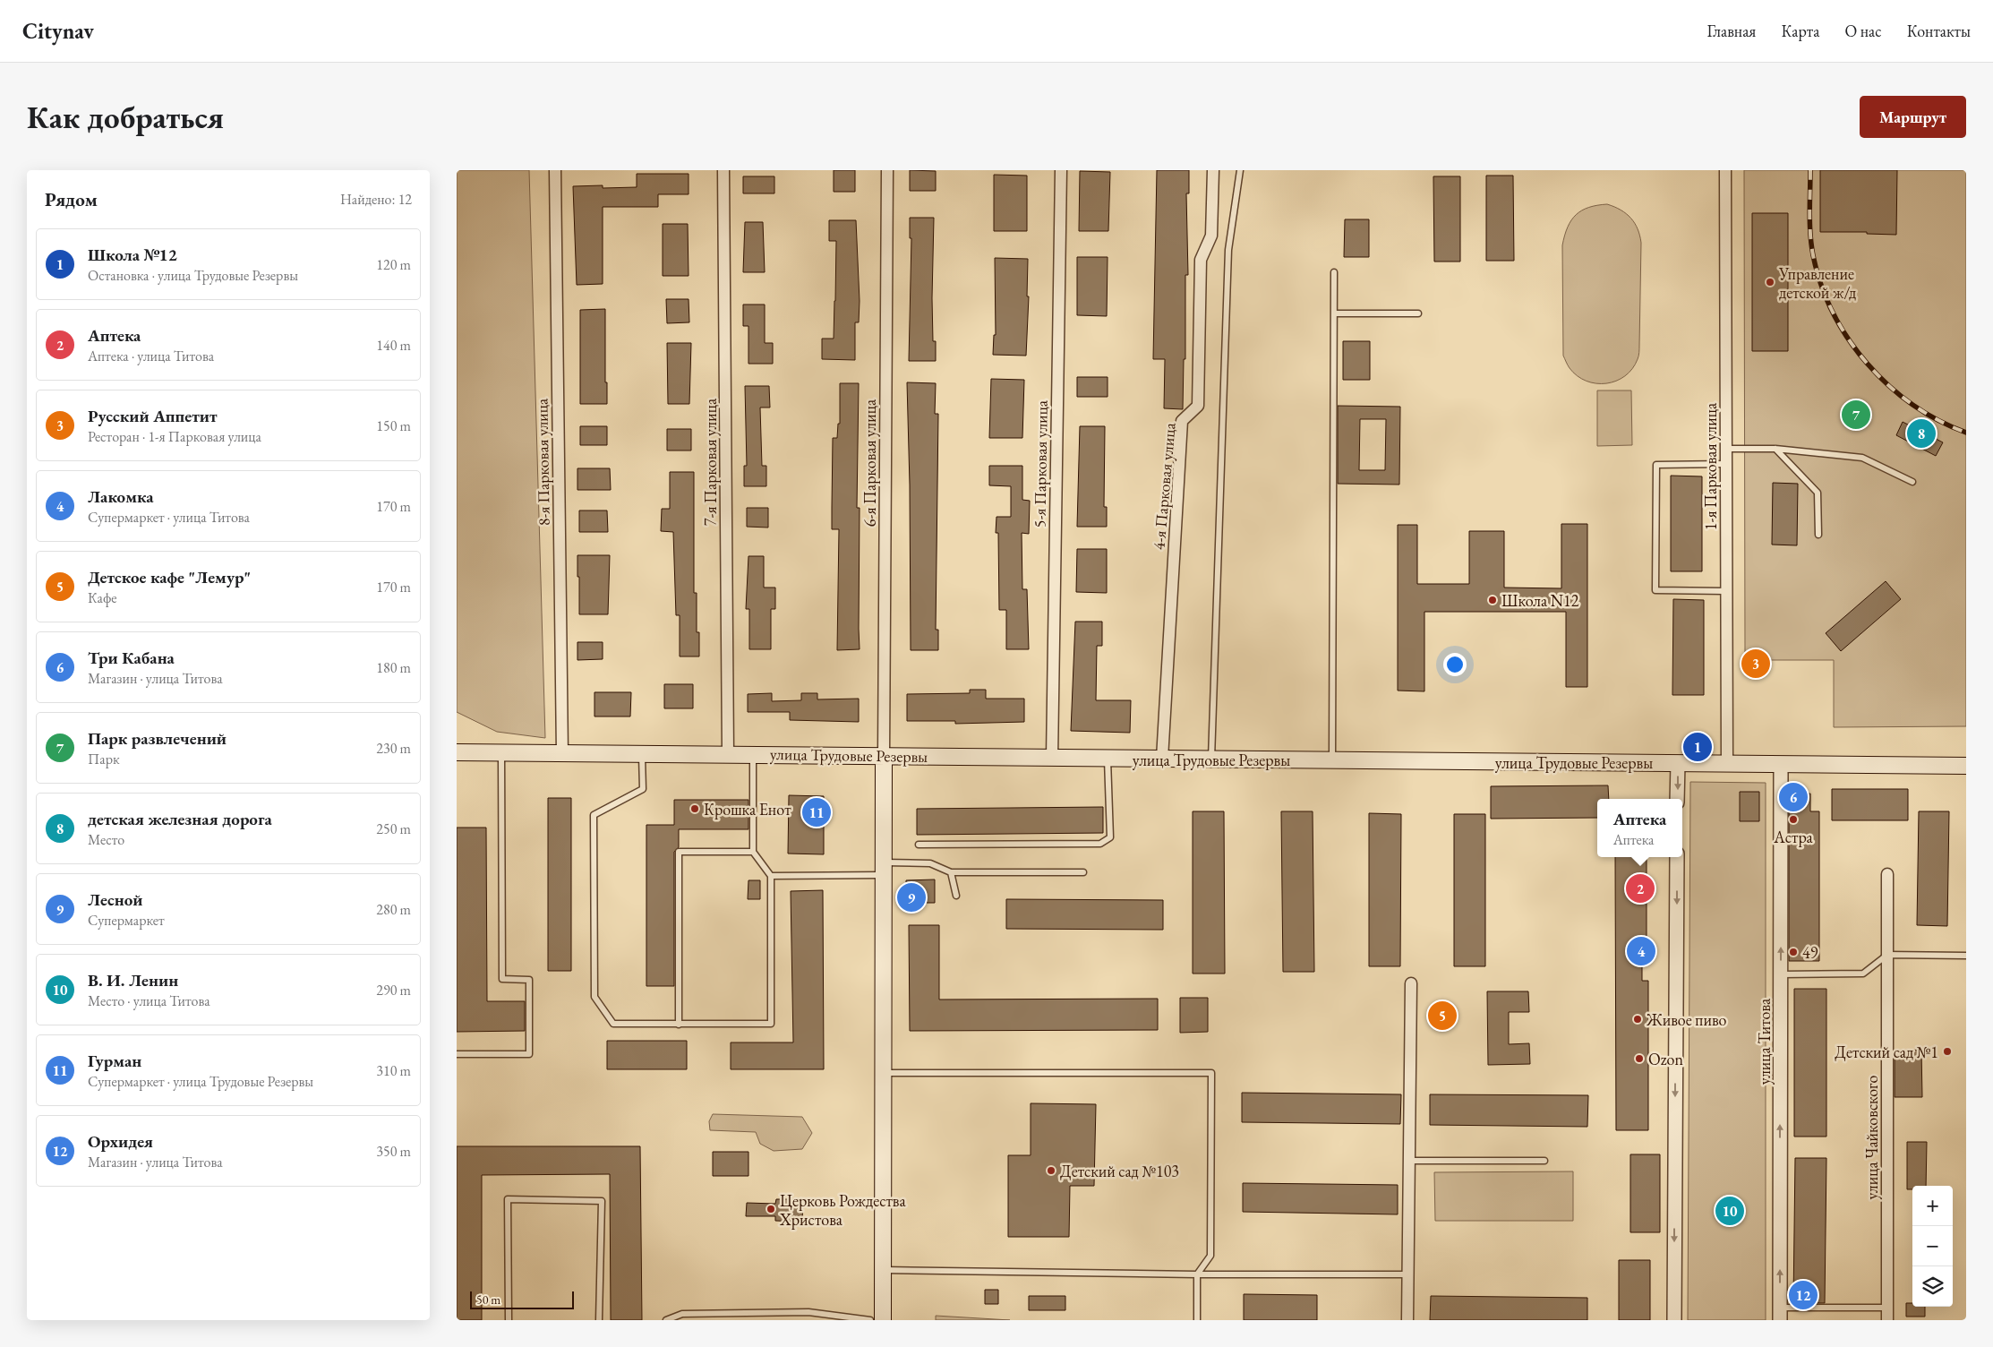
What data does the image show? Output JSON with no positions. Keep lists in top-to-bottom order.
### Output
{
  "streets": {
    "main road": ["улица Трудовые Резервы"],
    "street": [
      "8-я Парковая улица",
      "7-я Парковая улица",
      "6-я Парковая улица",
      "5-я Парковая улица",
      "1-я Парковая улица",
      "4-я Парковая улица",
      "улица Титова",
      "улица Чайковского"
    ]
  },
  "crossings": [
    ["8-я Парковая улица", "улица Трудовые Резервы"],
    ["7-я Парковая улица", "улица Трудовые Резервы"],
    ["6-я Парковая улица", "улица Трудовые Резервы"],
    ["5-я Парковая улица", "улица Трудовые Резервы"],
    ["1-я Парковая улица", "улица Трудовые Резервы"],
    ["4-я Парковая улица", "улица Трудовые Резервы"],
    ["улица Трудовые Резервы", "улица Титова"]
  ],
  "places": [
    "Управление детской ж/д",
    "Школа N12",
    "Крошка Енот",
    "Астра",
    "49",
    "Живое пиво",
    "Детский сад №1",
    "Ozon",
    "Детский сад №103",
    "Церковь Рождества Христова"
  ],
  "scale_bar": "50 m",
  "page": {
    "header": "Citynav",
    "nav": [
      "Главная",
      "Карта",
      "О нас",
      "Контакты"
    ],
    "buttons": "Маршрут",
    "title": "Как добраться",
    "heading": ["Рядом", "Найдено: 12"],
    "list": [
      {
        "mark": "1",
        "name": "Школа №12",
        "note": "Остановка · улица Трудовые Резервы",
        "value": "120 m"
      },
      {
        "mark": "2",
        "name": "Аптека",
        "note": "Аптека · улица Титова",
        "value": "140 m"
      },
      {
        "mark": "3",
        "name": "Русский Аппетит",
        "note": "Ресторан · 1-я Парковая улица",
        "value": "150 m"
      },
      {
        "mark": "4",
        "name": "Лакомка",
        "note": "Супермаркет · улица Титова",
        "value": "170 m"
      },
      {
        "mark": "5",
        "name": "Детское кафе \"Лемур\"",
        "note": "Кафе",
        "value": "170 m"
      },
      {
        "mark": "6",
        "name": "Три Кабана",
        "note": "Магазин · улица Титова",
        "value": "180 m"
      },
      {
        "mark": "7",
        "name": "Парк развлечений",
        "note": "Парк",
        "value": "230 m"
      },
      {
        "mark": "8",
        "name": "детская железная дорога",
        "note": "Место",
        "value": "250 m"
      },
      {
        "mark": "9",
        "name": "Лесной",
        "note": "Супермаркет",
        "value": "280 m"
      },
      {
        "mark": "10",
        "name": "В. И. Ленин",
        "note": "Место · улица Титова",
        "value": "290 m"
      },
      {
        "mark": "11",
        "name": "Гурман",
        "note": "Супермаркет · улица Трудовые Резервы",
        "value": "310 m"
      },
      {
        "mark": "12",
        "name": "Орхидея",
        "note": "Магазин · улица Титова",
        "value": "350 m"
      }
    ],
    "pins": [
      "7",
      "8",
      "3",
      "1",
      "6",
      "11",
      "2",
      "9",
      "4",
      "5",
      "10",
      "12"
    ],
    "popup": ["Аптека", "Аптека"],
    "map_buttons": ["+", "−"],
    "scale": "50 m"
  }
}
